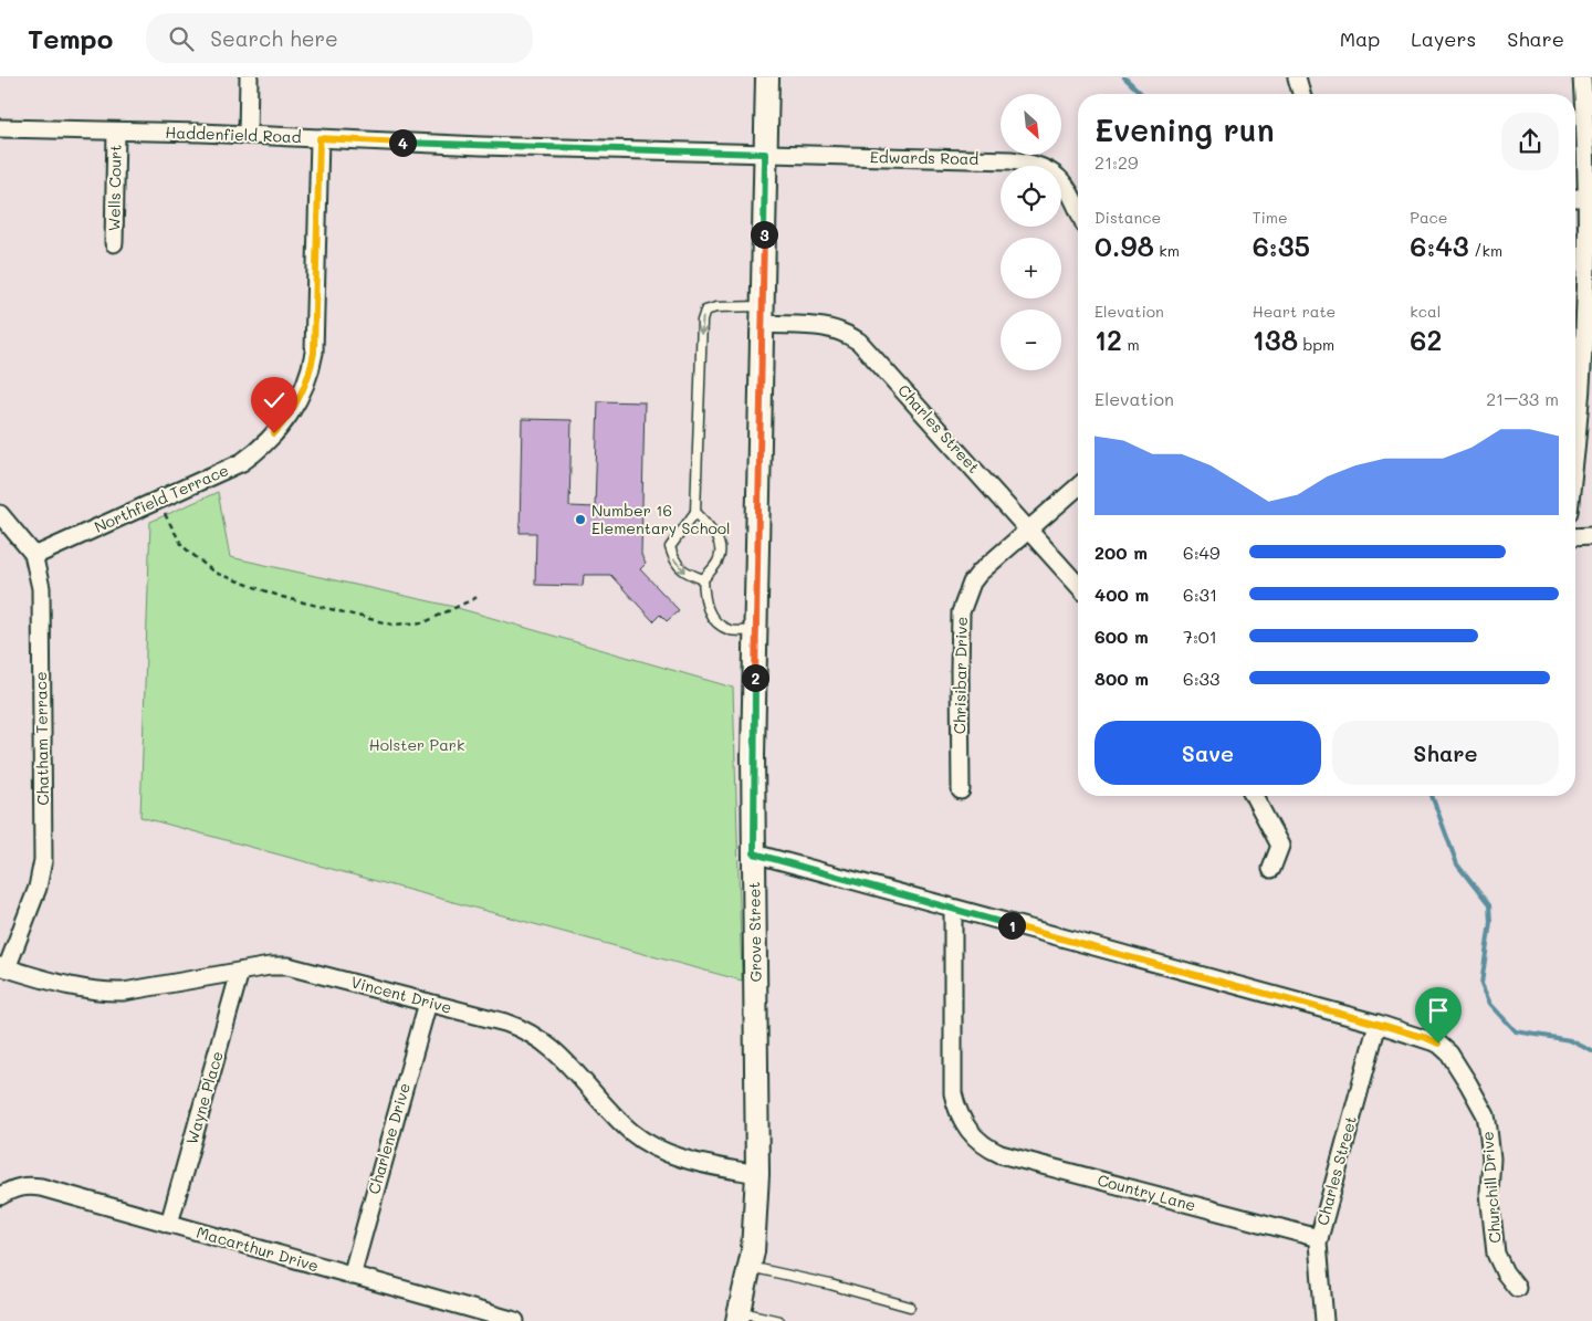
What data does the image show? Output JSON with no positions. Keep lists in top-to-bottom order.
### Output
{
  "streets": {
    "street": [
      "Haddenfield Road",
      "Edwards Road",
      "Wells Court",
      "Charles Street",
      "Northfield Terrace",
      "Chrisibar Drive",
      "Chatham Terrace",
      "Grove Street",
      "Vincent Drive",
      "Wayne Place",
      "Charlene Drive",
      "Churchill Drive",
      "Country Lane",
      "Macarthur Drive"
    ]
  },
  "crossings": [
    ["Haddenfield Road", "Edwards Road"],
    ["Haddenfield Road", "Wells Court"],
    ["Haddenfield Road", "Northfield Terrace"],
    ["Haddenfield Road", "Grove Street"],
    ["Edwards Road", "Grove Street"],
    ["Charles Street", "Chrisibar Drive"],
    ["Charles Street", "Grove Street"],
    ["Charles Street", "Churchill Drive"],
    ["Charles Street", "Country Lane"],
    ["Northfield Terrace", "Chatham Terrace"],
    ["Chatham Terrace", "Vincent Drive"],
    ["Grove Street", "Vincent Drive"],
    ["Grove Street", "Churchill Drive"],
    ["Vincent Drive", "Wayne Place"],
    ["Vincent Drive", "Charlene Drive"],
    ["Wayne Place", "Macarthur Drive"],
    ["Charlene Drive", "Macarthur Drive"],
    ["Churchill Drive", "Country Lane"]
  ],
  "parks": ["Holster Park"],
  "places": ["Number 16 Elementary School"],
  "north": "bottom right",
  "page": {
    "header": "Tempo",
    "search": "Search here",
    "nav": ["Map", "Layers", "Share"],
    "map_buttons": ["+", "−"],
    "heading": ["Evening run", "21:29"],
    "pins": [
      "4",
      "3",
      "2",
      "1"
    ],
    "stats": [
      ["Distance", "0.98 km"],
      ["Time", "6:35"],
      ["Pace", "6:43 /km"],
      ["Elevation", "12 m"],
      ["Heart rate", "138 bpm"],
      ["kcal", "62"]
    ],
    "chart": ["Elevation", "21–33 m"],
    "list": [
      {
        "name": "200 m",
        "note": "6:49"
      },
      {
        "name": "400 m",
        "note": "6:31"
      },
      {
        "name": "600 m",
        "note": "7:01"
      },
      {
        "name": "800 m",
        "note": "6:33"
      }
    ],
    "buttons": ["Save", "Share"]
  }
}
